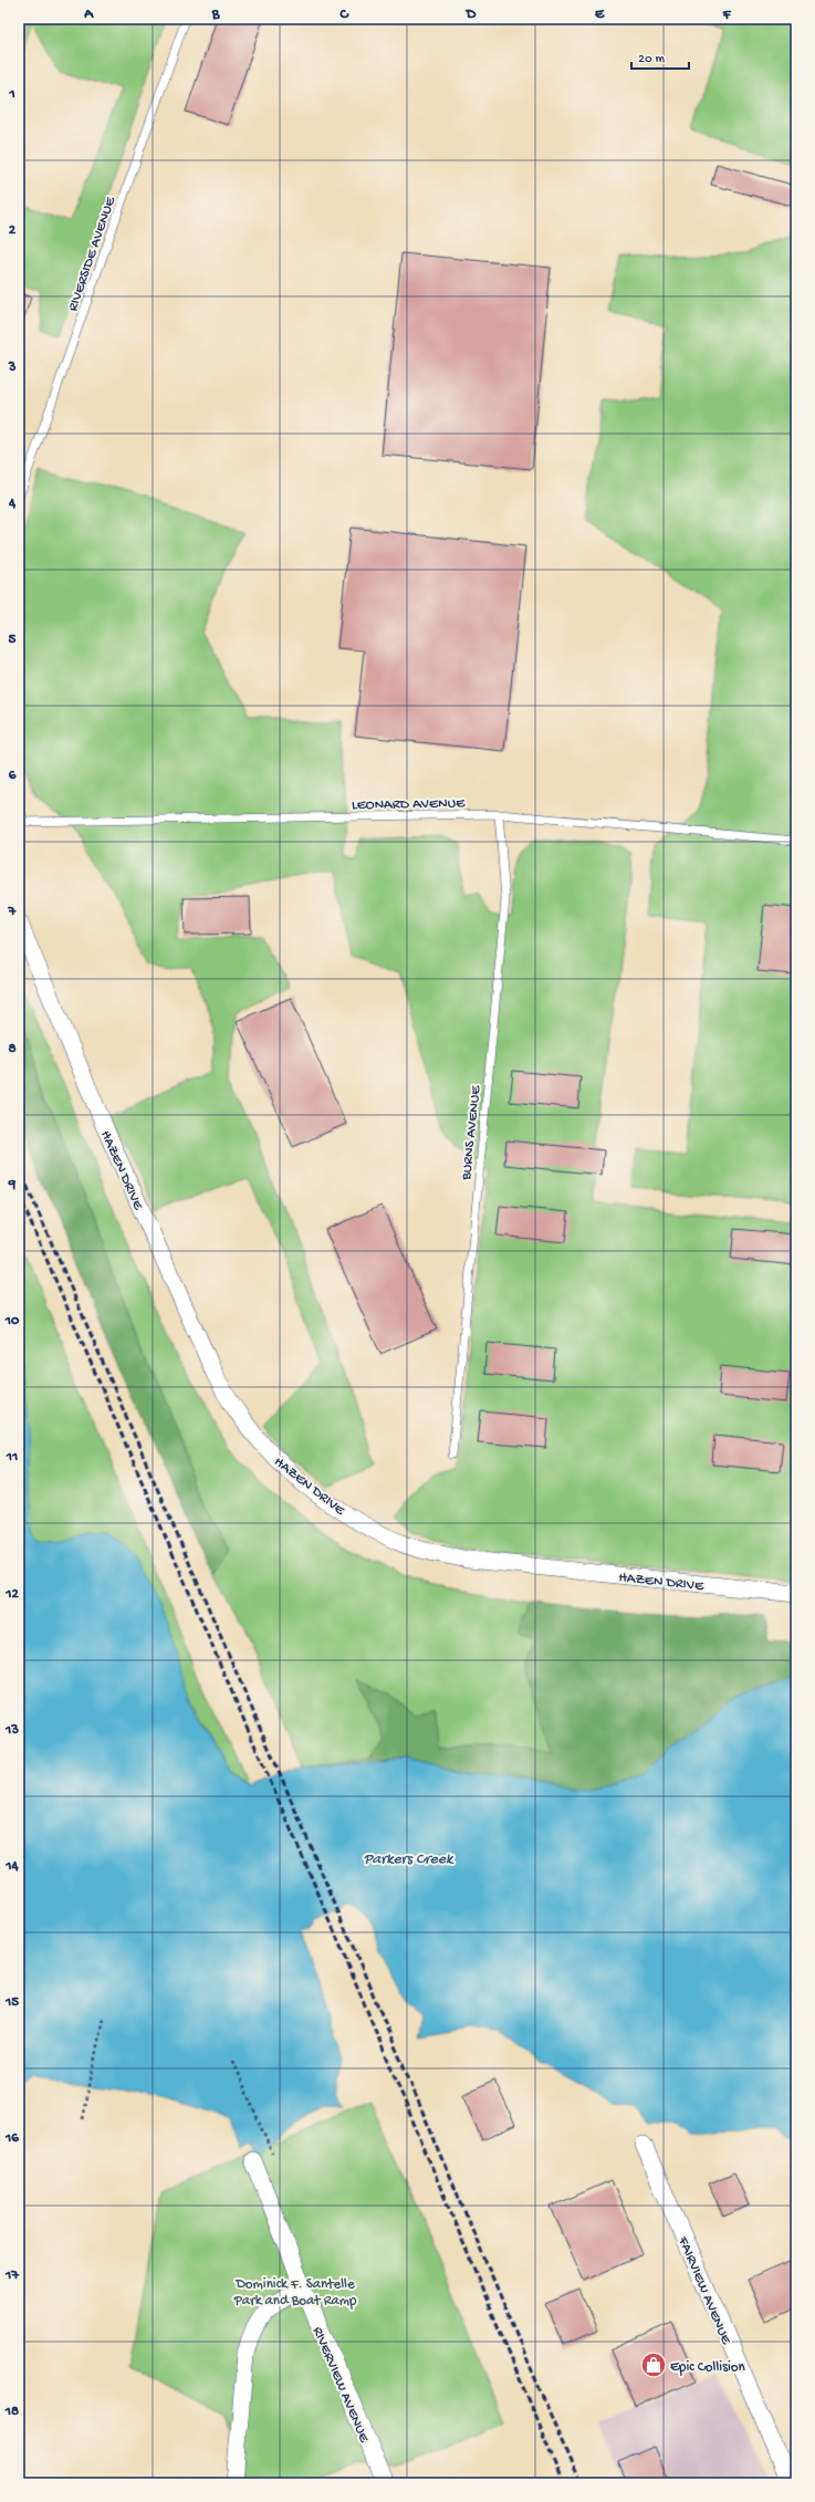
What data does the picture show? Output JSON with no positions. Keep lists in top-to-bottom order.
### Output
{
  "streets": {
    "street": ["HAZEN DRIVE", "FAIRVIEW AVENUE", "RIVERVIEW AVENUE"],
    "lane": ["RIVERSIDE AVENUE", "LEONARD AVENUE", "BURNS AVENUE"]
  },
  "crossings": [
    ["LEONARD AVENUE", "BURNS AVENUE"]
  ],
  "water": ["Parkers Creek"],
  "parks": ["Dominick F. Santelle Park and Boat Ramp"],
  "places": {
    "shop": ["Epic Collision"]
  },
  "scale_bar": "20 m",
  "grid": {
    "columns": [
      "A",
      "B",
      "C",
      "D",
      "E",
      "F"
    ],
    "rows": [
      "1",
      "2",
      "3",
      "4",
      "5",
      "6",
      "7",
      "8",
      "9",
      "10",
      "11",
      "12",
      "13",
      "14",
      "15",
      "16",
      "17",
      "18"
    ]
  }
}
